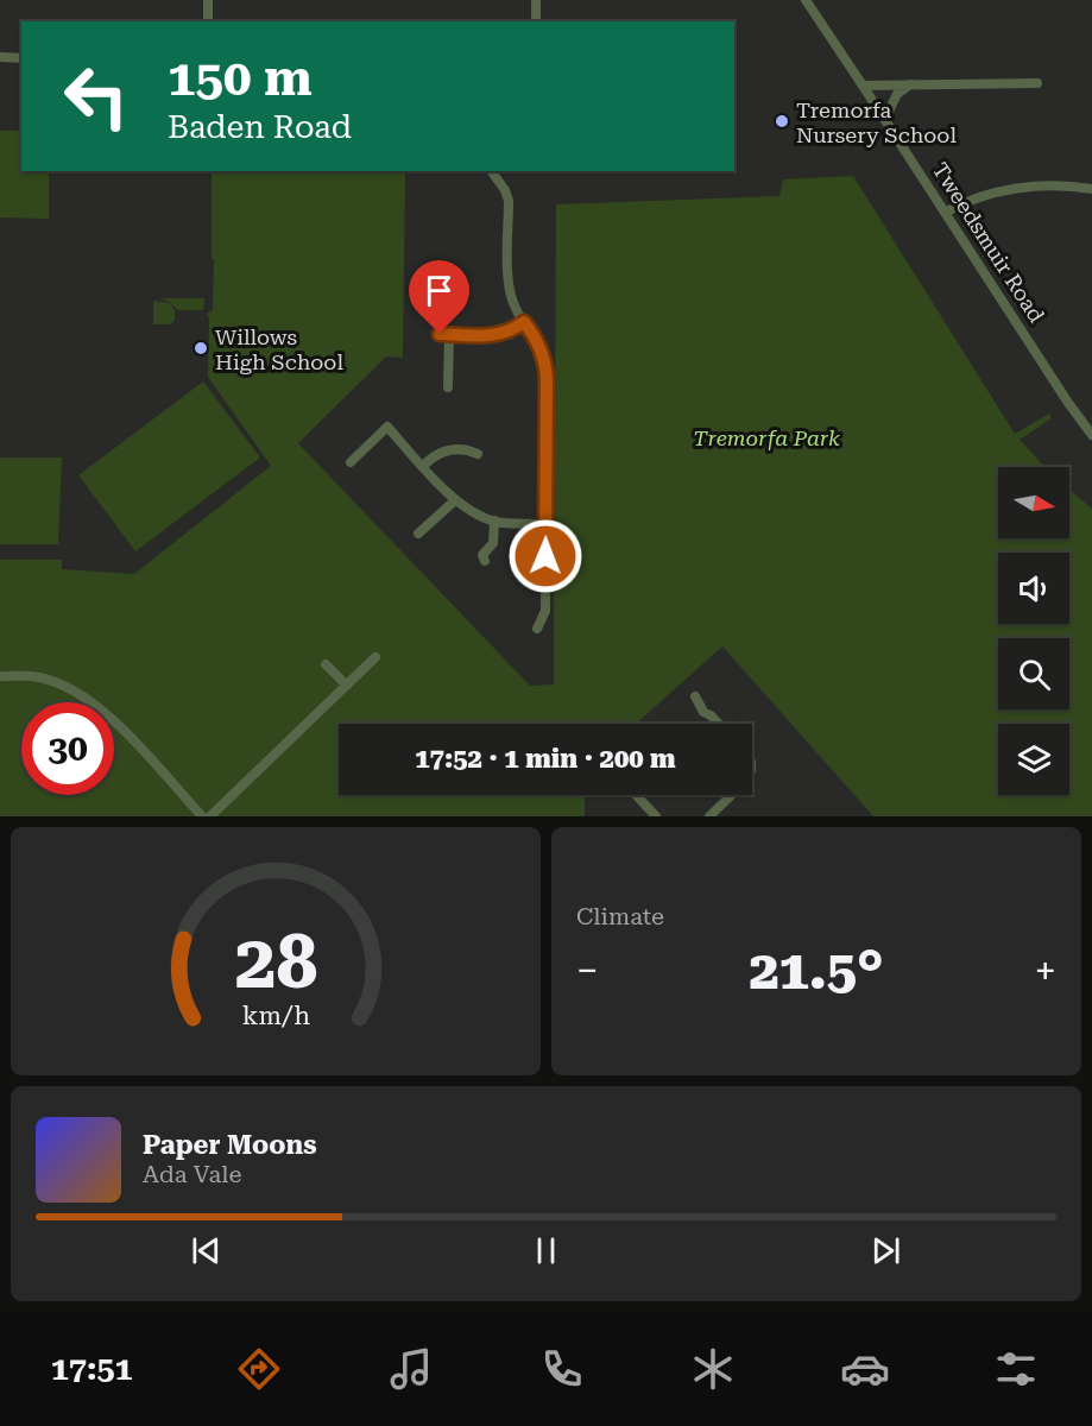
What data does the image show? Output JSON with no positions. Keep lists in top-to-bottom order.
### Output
{
  "streets": {
    "street": ["Tweedsmuir Road"]
  },
  "parks": ["Tremorfa Park"],
  "places": ["Tremorfa Nursery School", "Willows High School"],
  "north": "right",
  "page": {
    "turn": ["150 m", "Baden Road"],
    "limit": "30",
    "trip": "17:52 · 1 min · 200 m",
    "tile": "Climate",
    "heat": ["−", "21.5°", "+"],
    "song": ["Paper Moons", "Ada Vale"],
    "tabs": "17:51",
    "gauge": ["28", "km/h"]
  }
}
